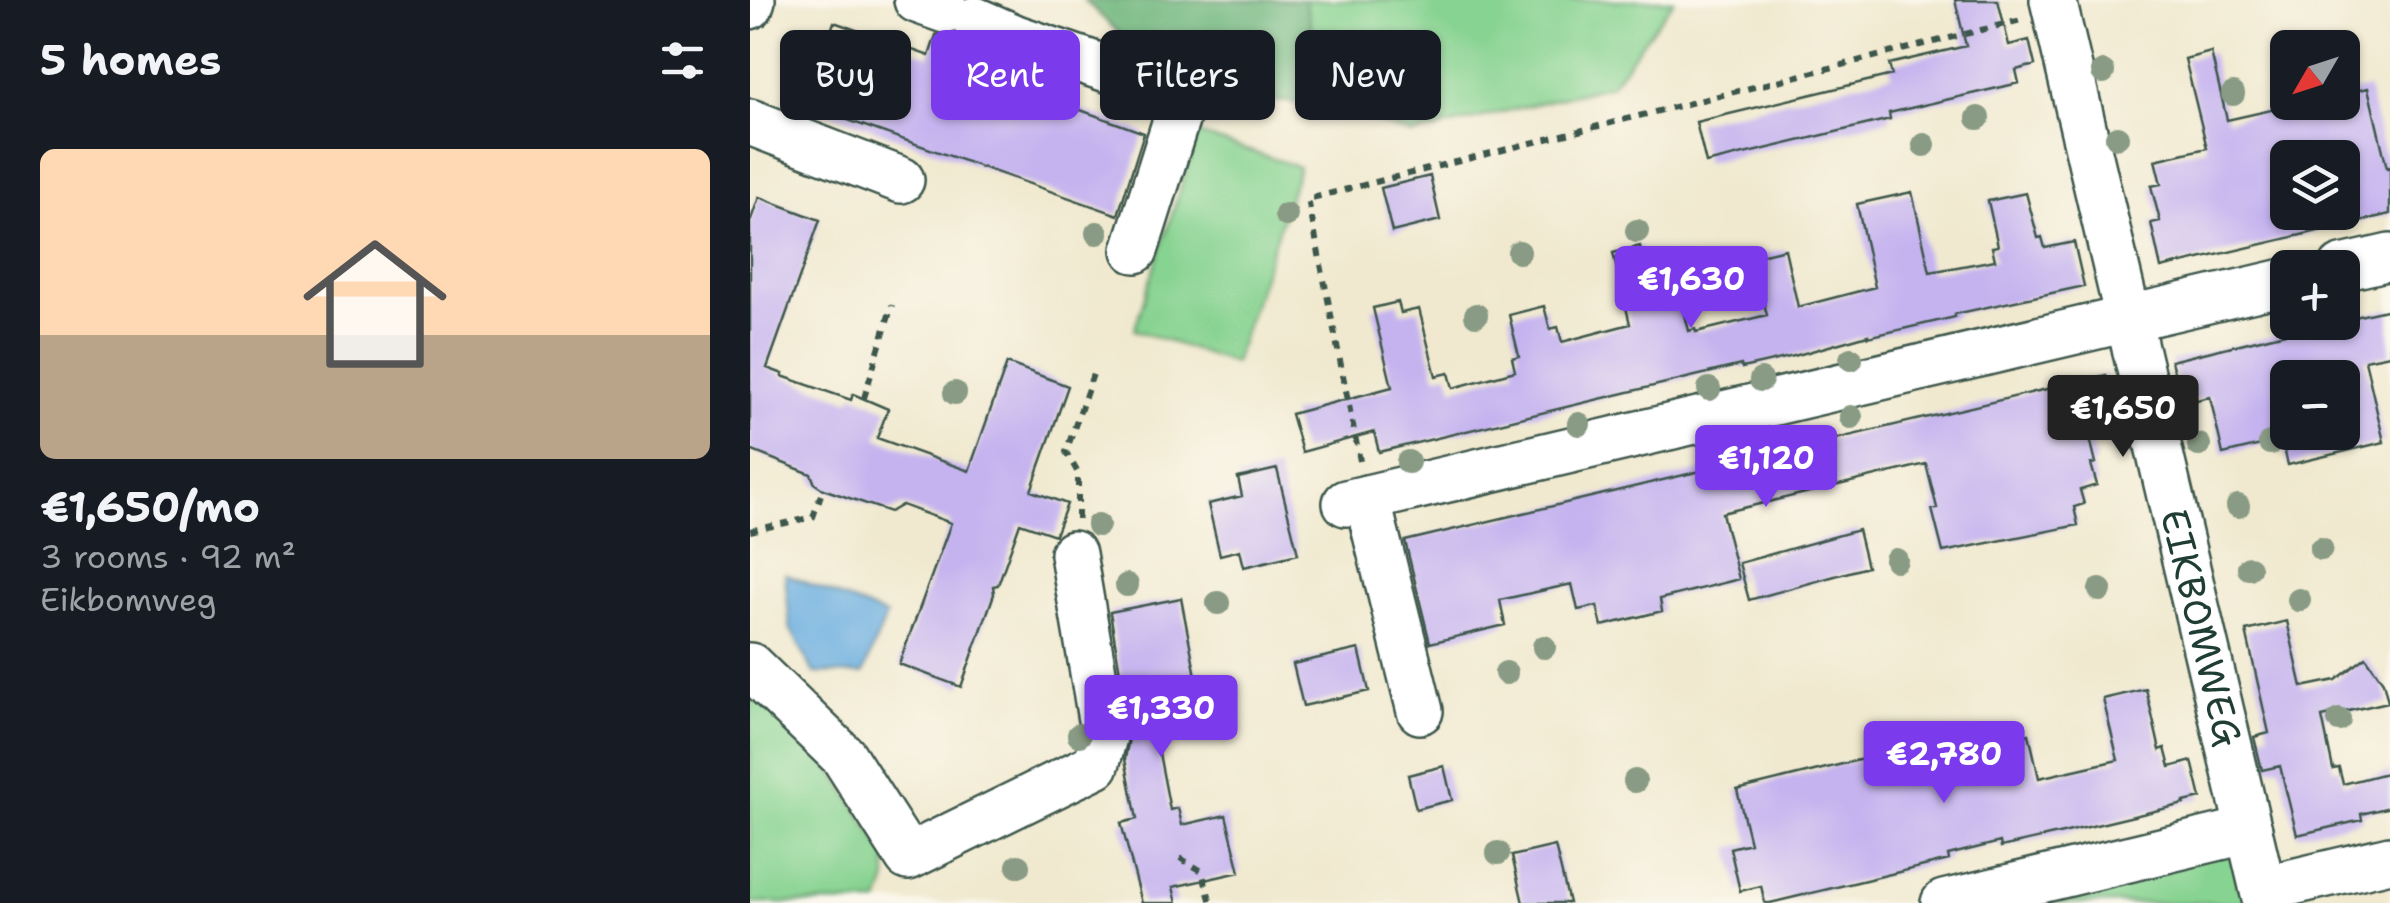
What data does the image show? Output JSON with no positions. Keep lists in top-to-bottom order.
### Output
{
  "streets": {
    "street": ["EIKBOMWEG"]
  },
  "north": "bottom left",
  "page": {
    "heading": "5 homes",
    "map_buttons": ["+", "−"],
    "chip": [
      "Buy",
      "Rent",
      "Filters",
      "New"
    ],
    "list": [
      {
        "name": "€1,650/mo",
        "note": "3 rooms · 92 m² · Eikbomweg"
      }
    ],
    "price": [
      "€1,630",
      "€1,650",
      "€1,120",
      "€1,330",
      "€2,780"
    ]
  }
}
